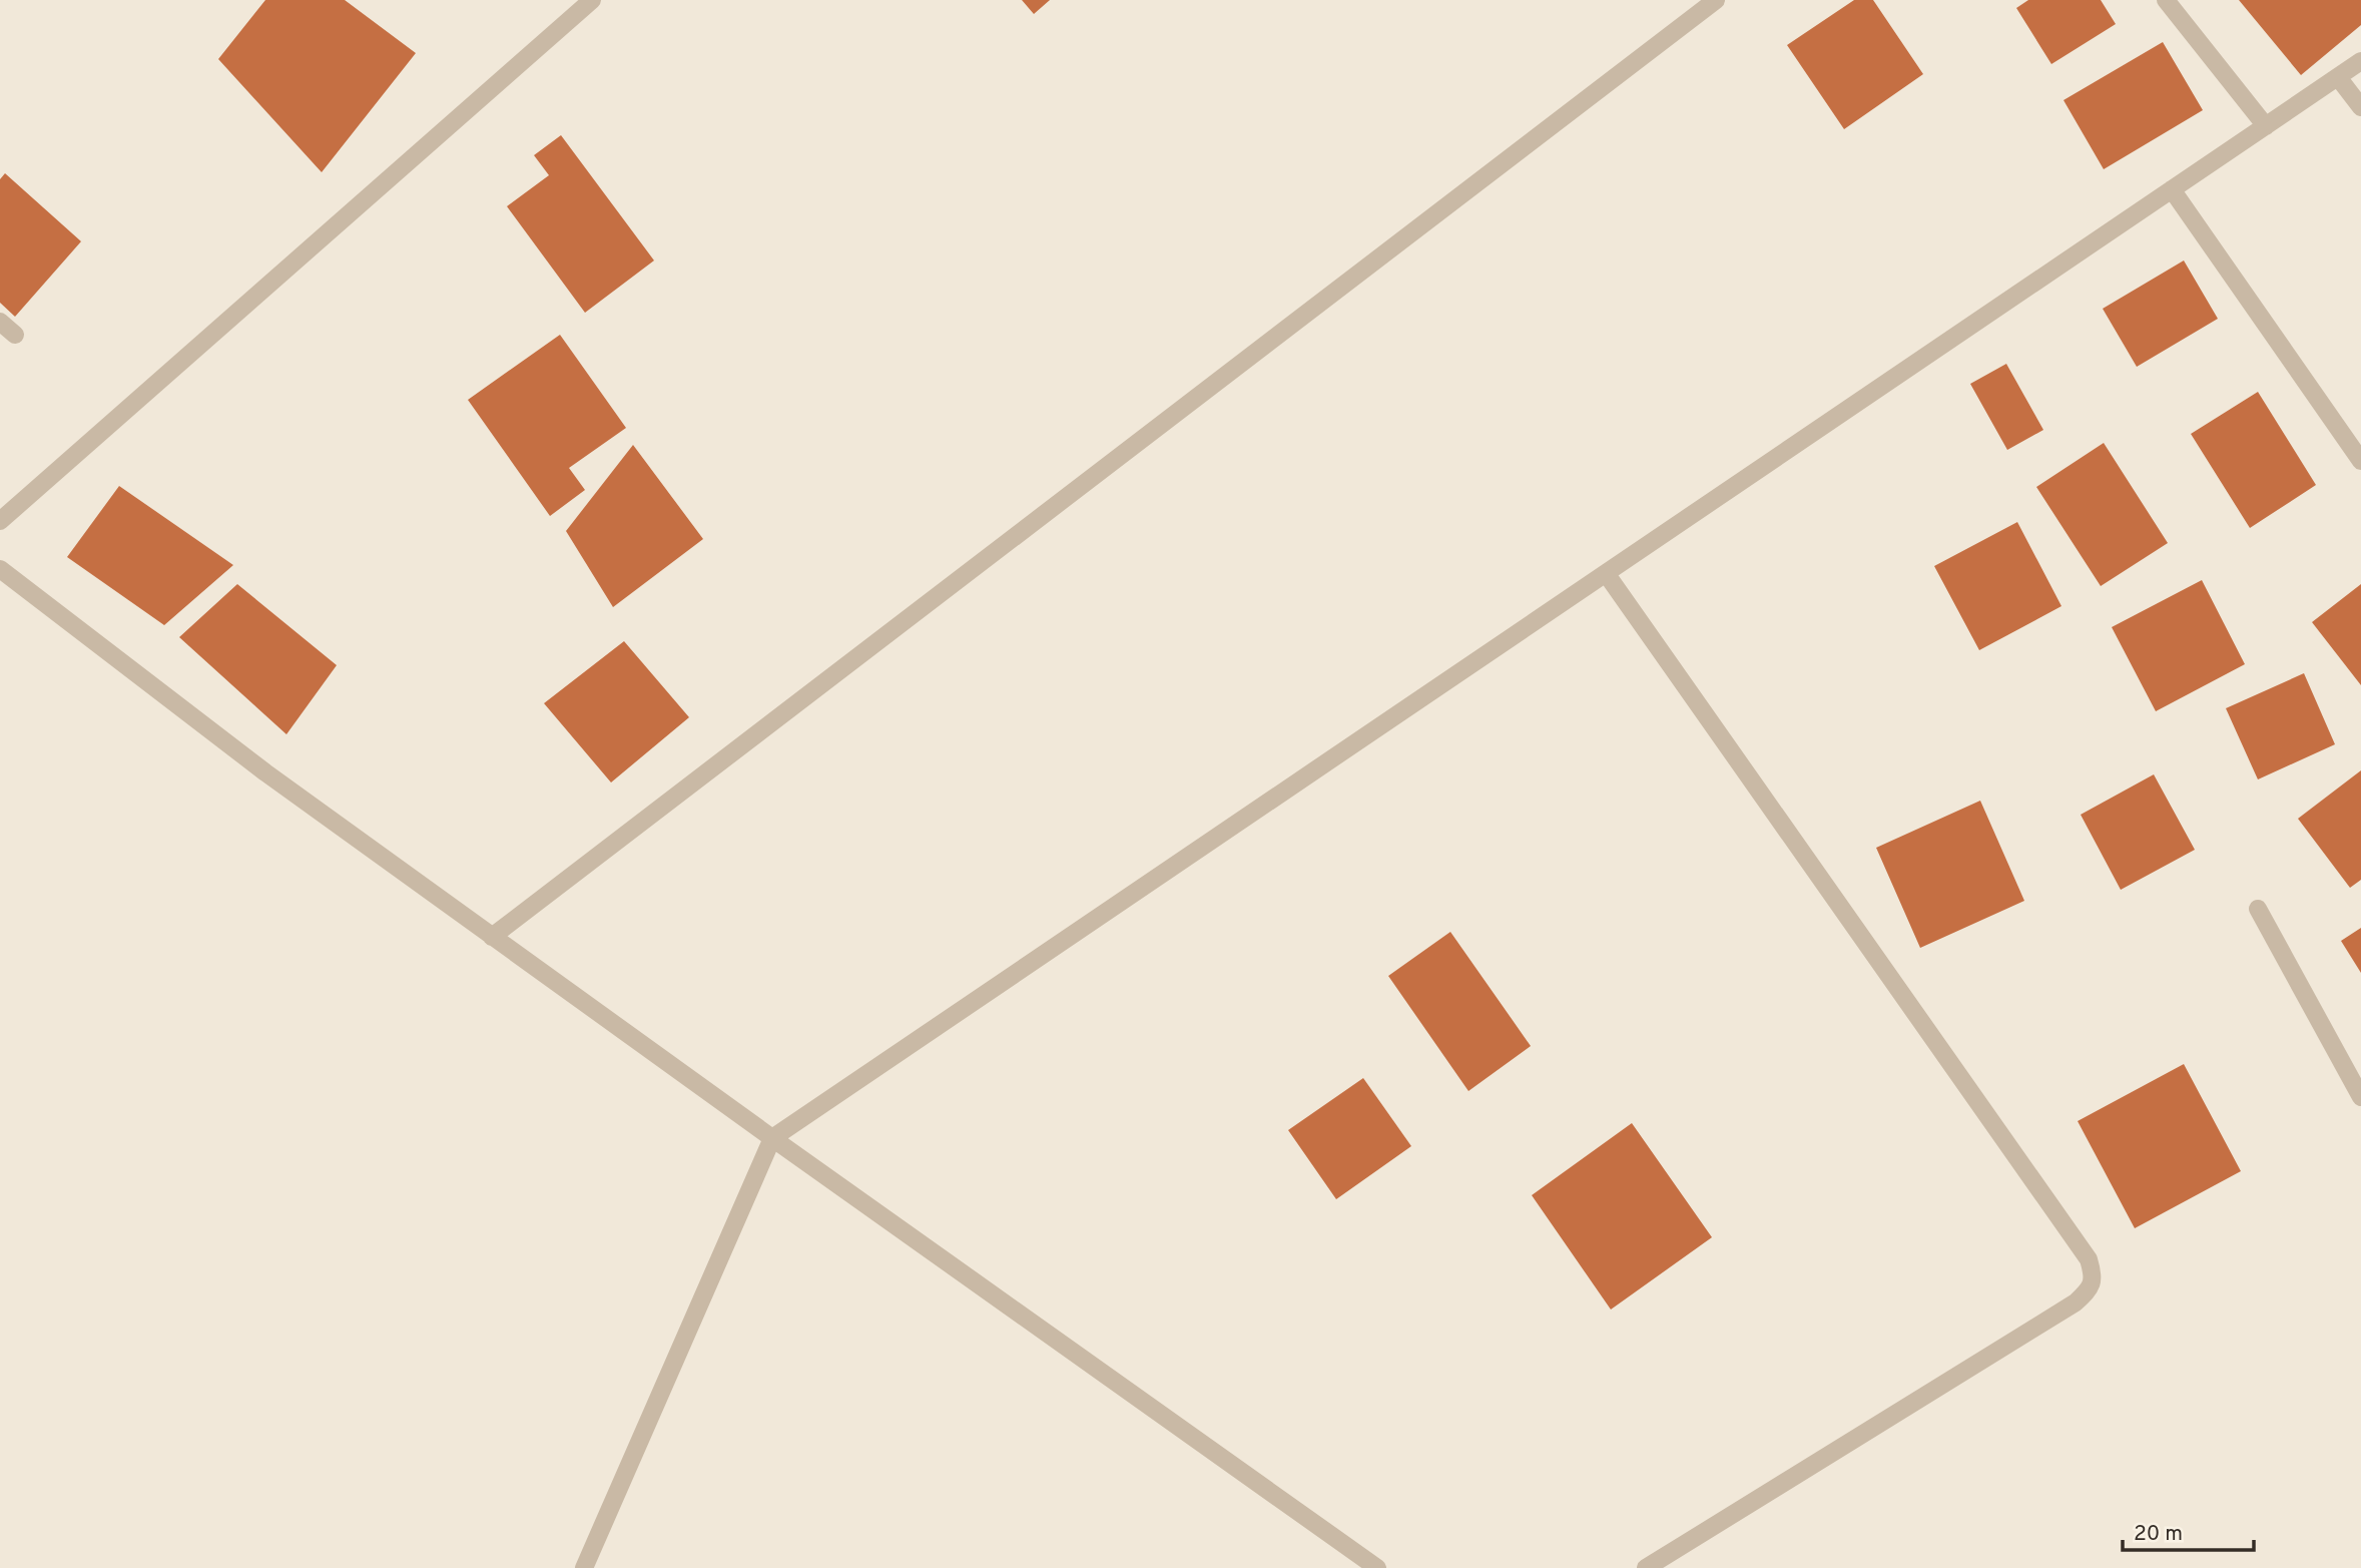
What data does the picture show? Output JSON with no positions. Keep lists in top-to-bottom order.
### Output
{
  "scale_bar": "20 m"
}
